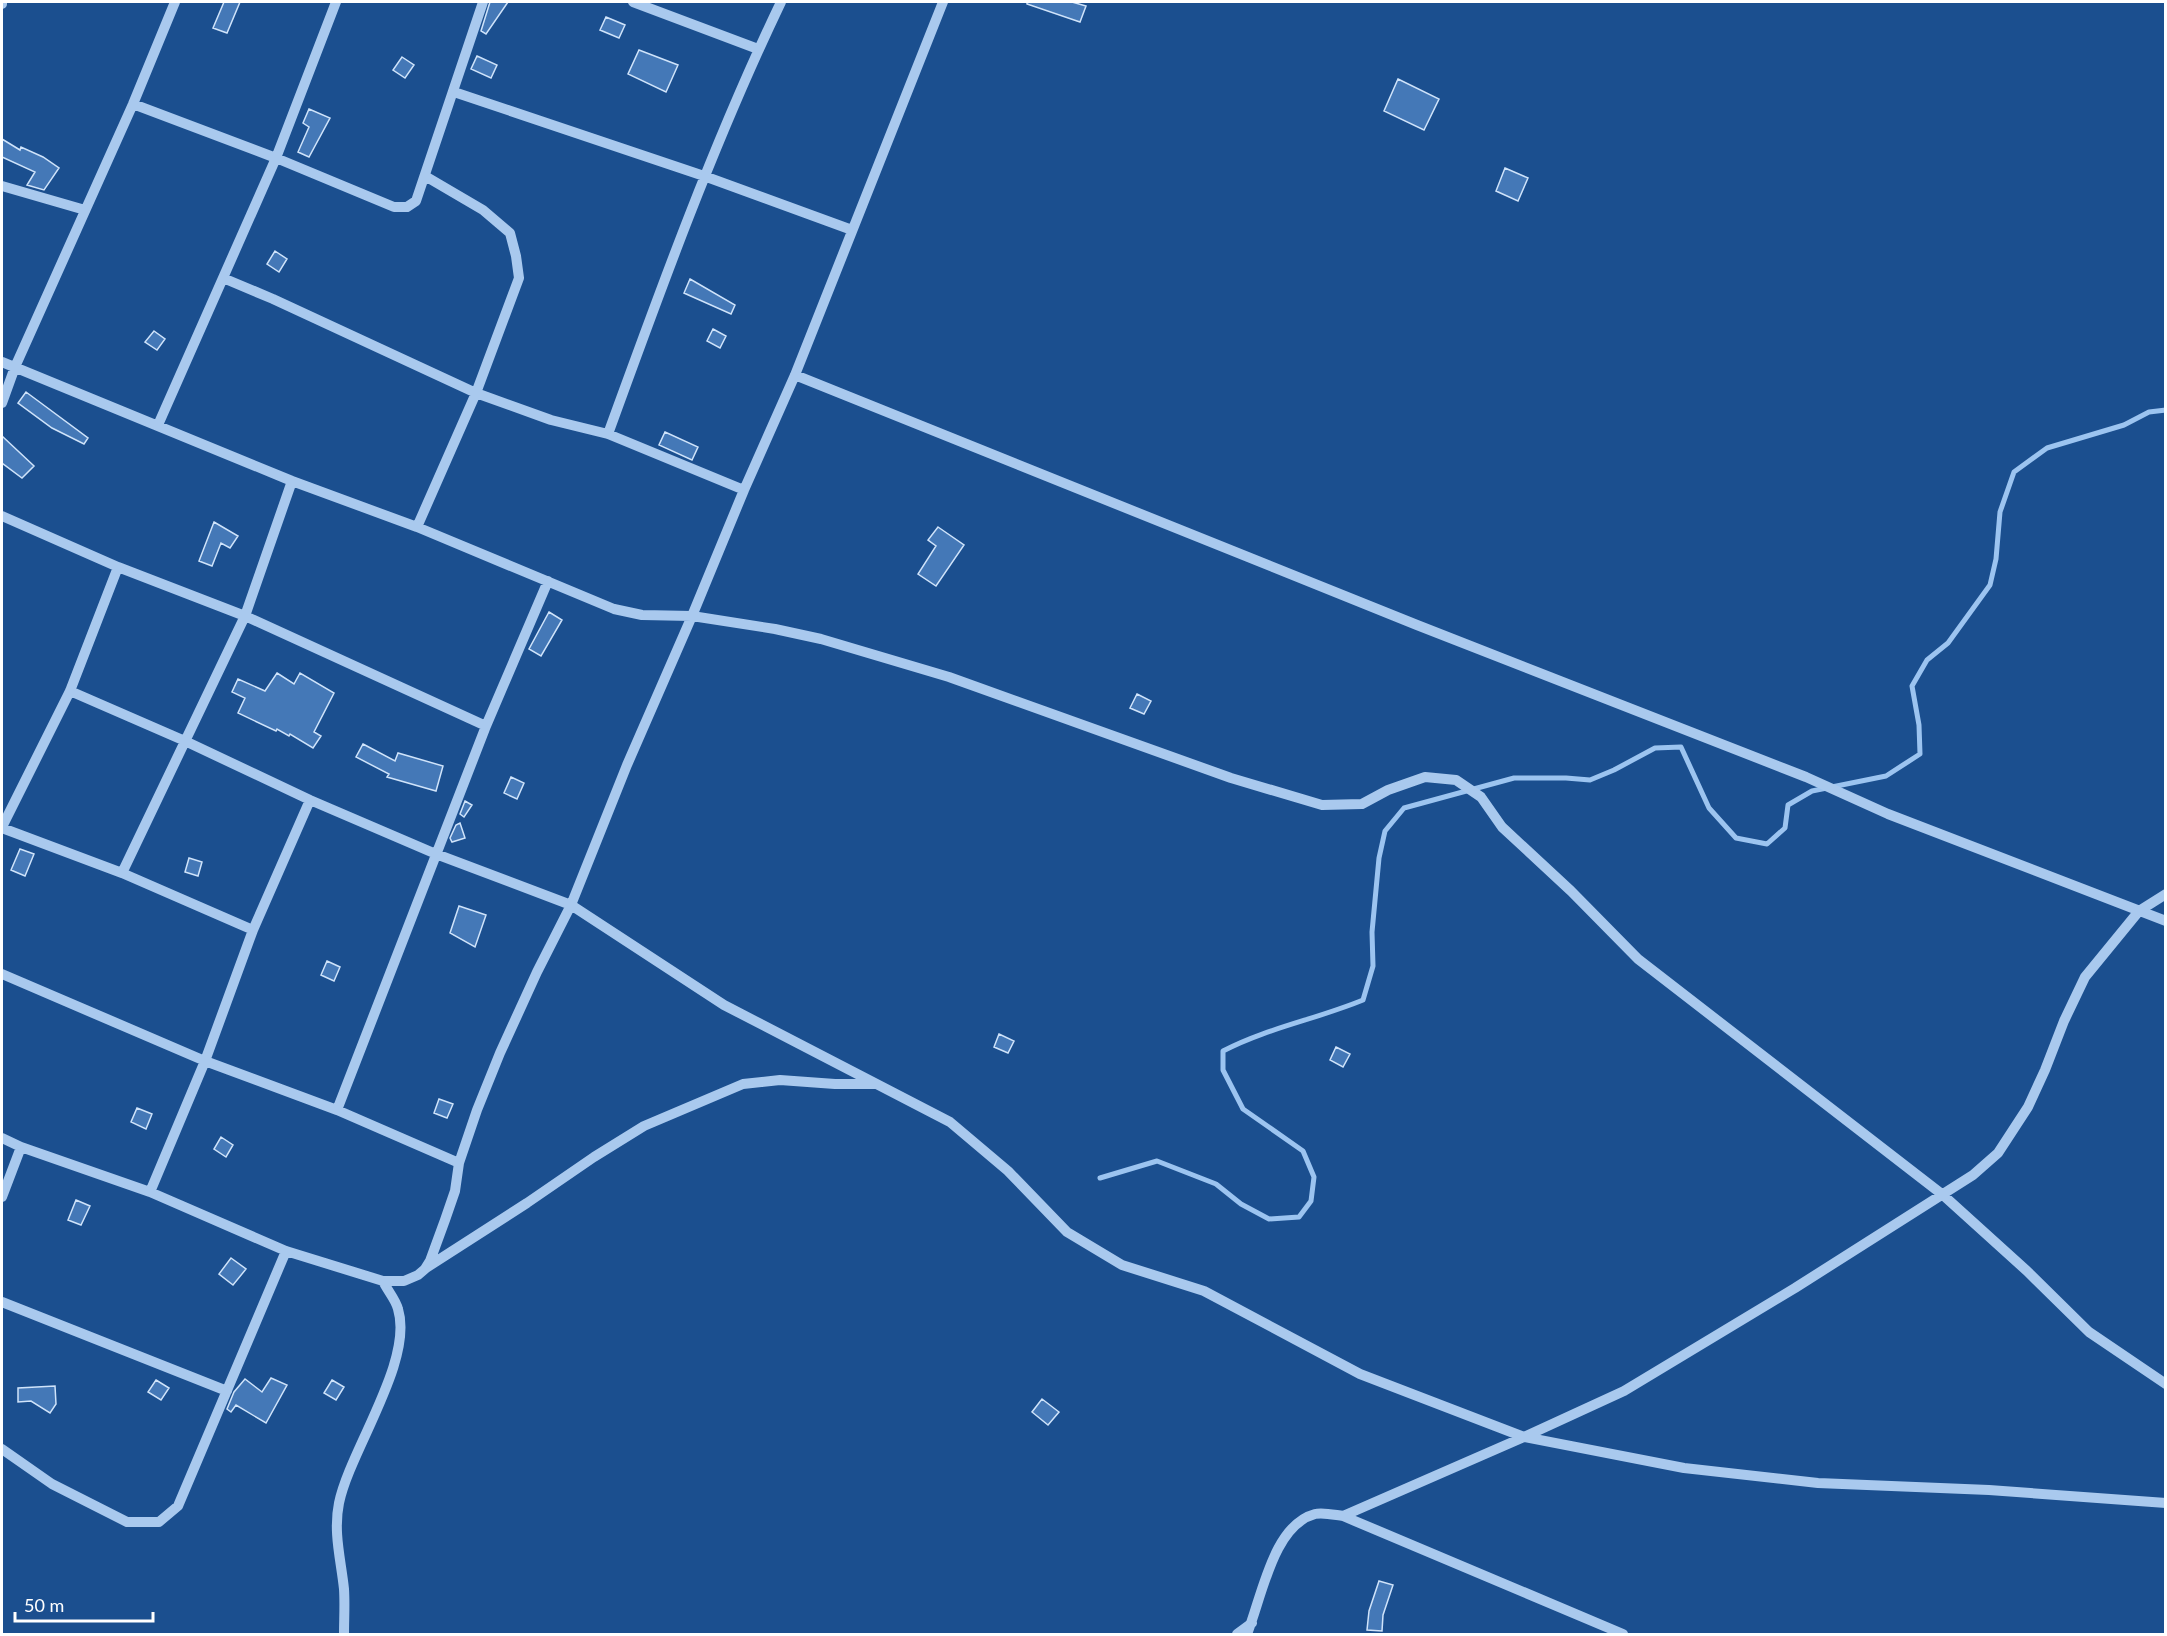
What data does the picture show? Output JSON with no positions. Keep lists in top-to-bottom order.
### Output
{
  "scale_bar": "50 m"
}
